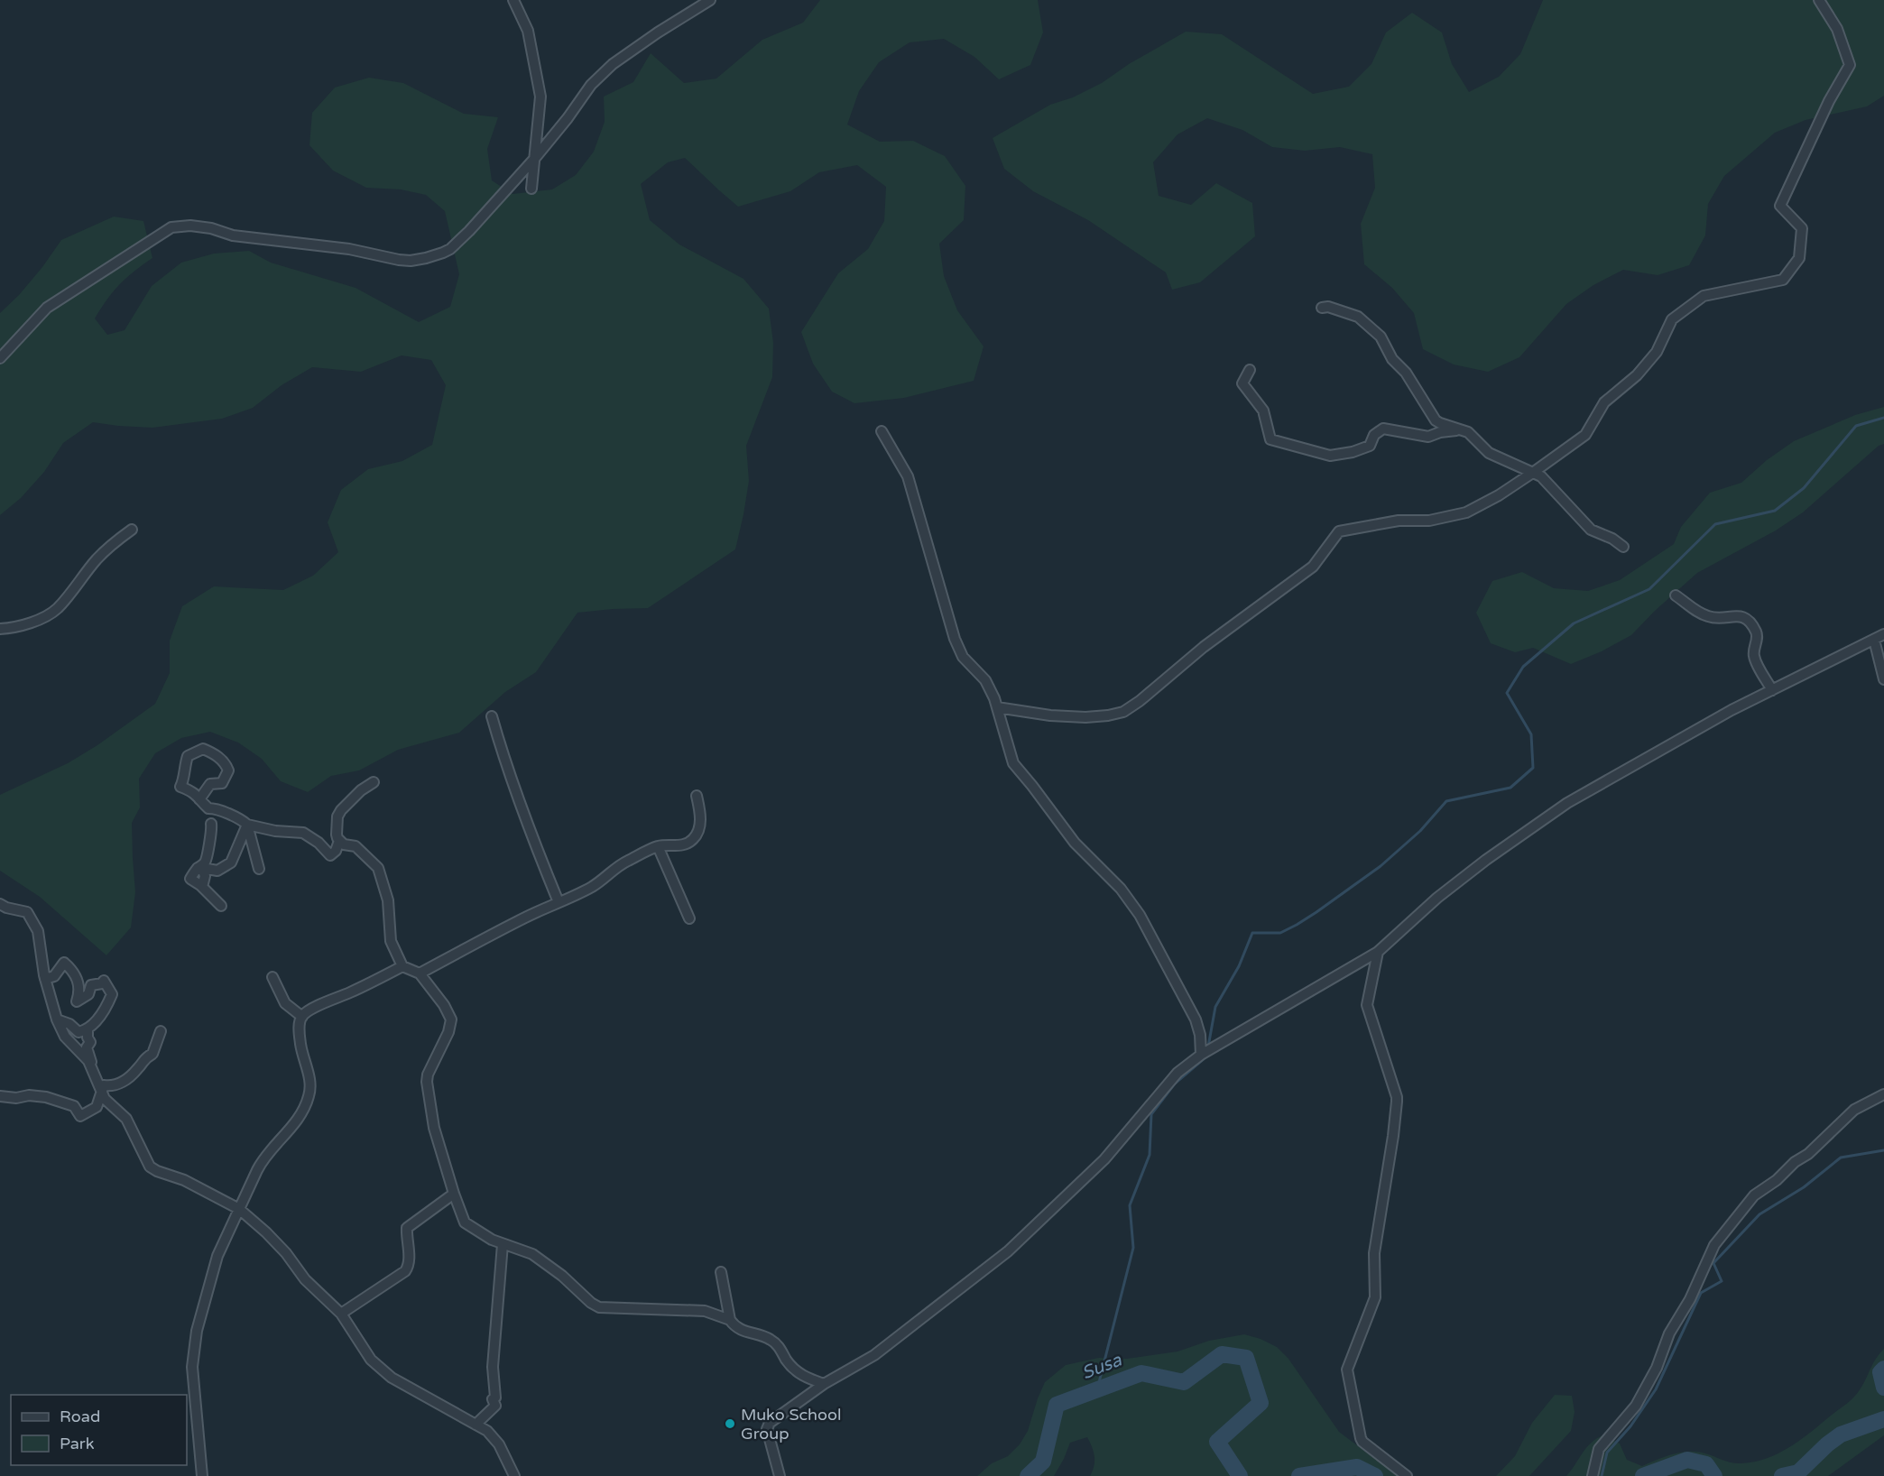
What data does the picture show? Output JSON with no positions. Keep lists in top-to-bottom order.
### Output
{
  "water": ["Susa"],
  "places": ["Muko School Group"],
  "legend": ["Road", "Park"]
}
